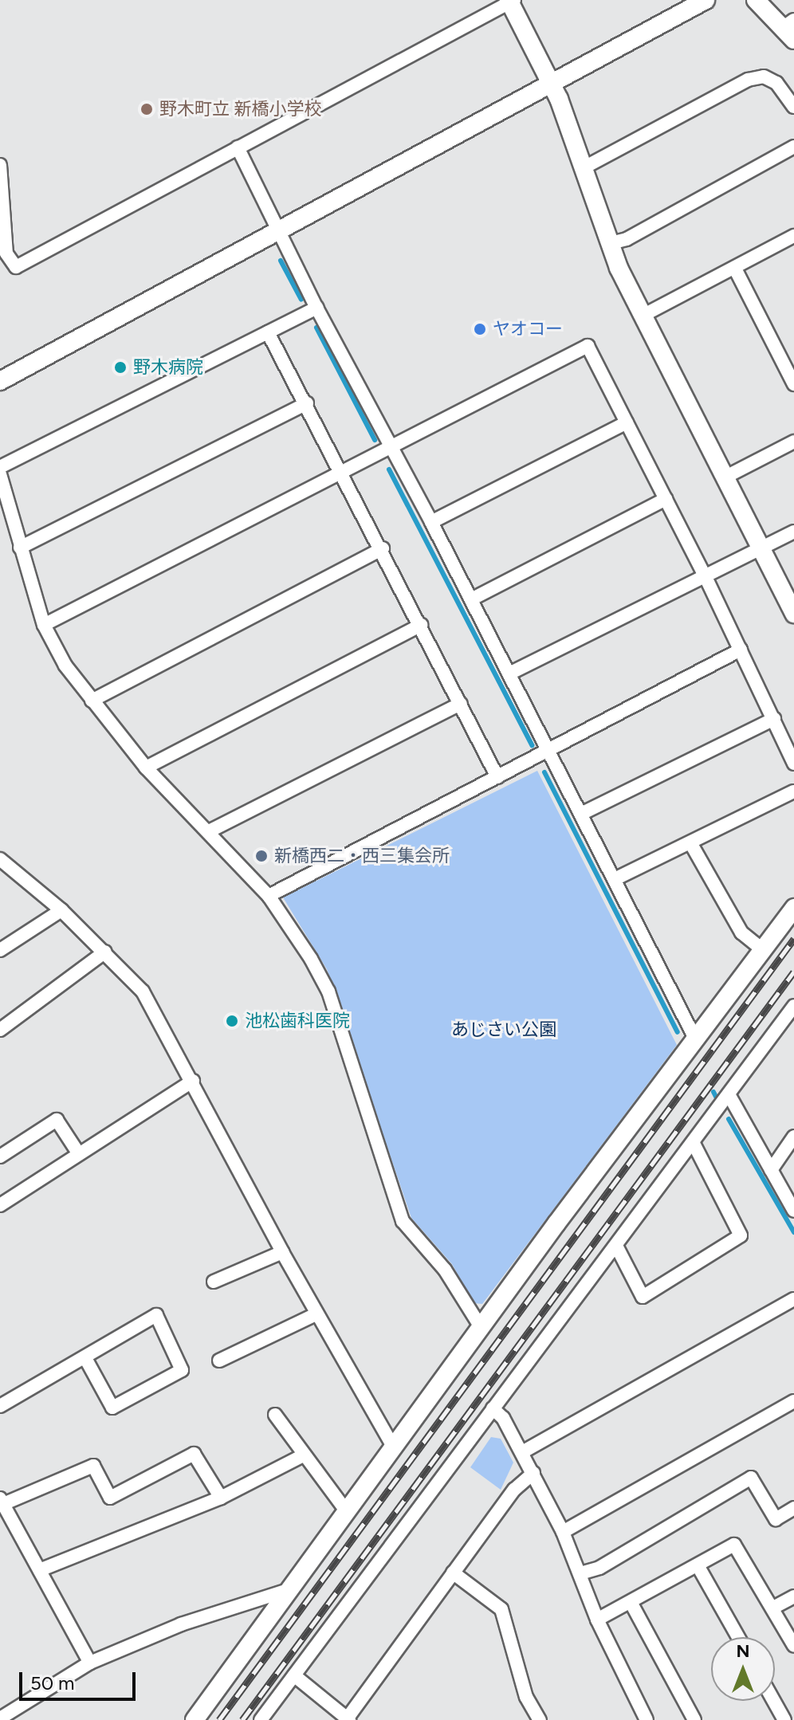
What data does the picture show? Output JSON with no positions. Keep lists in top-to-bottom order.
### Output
{
  "parks": ["あじさい公園"],
  "places": [
    "野木町立 新橋小学校",
    "ヤオコー",
    "野木病院",
    "新橋西二・西三集会所",
    "池松歯科医院"
  ],
  "scale_bar": "50 m",
  "north": "top"
}
